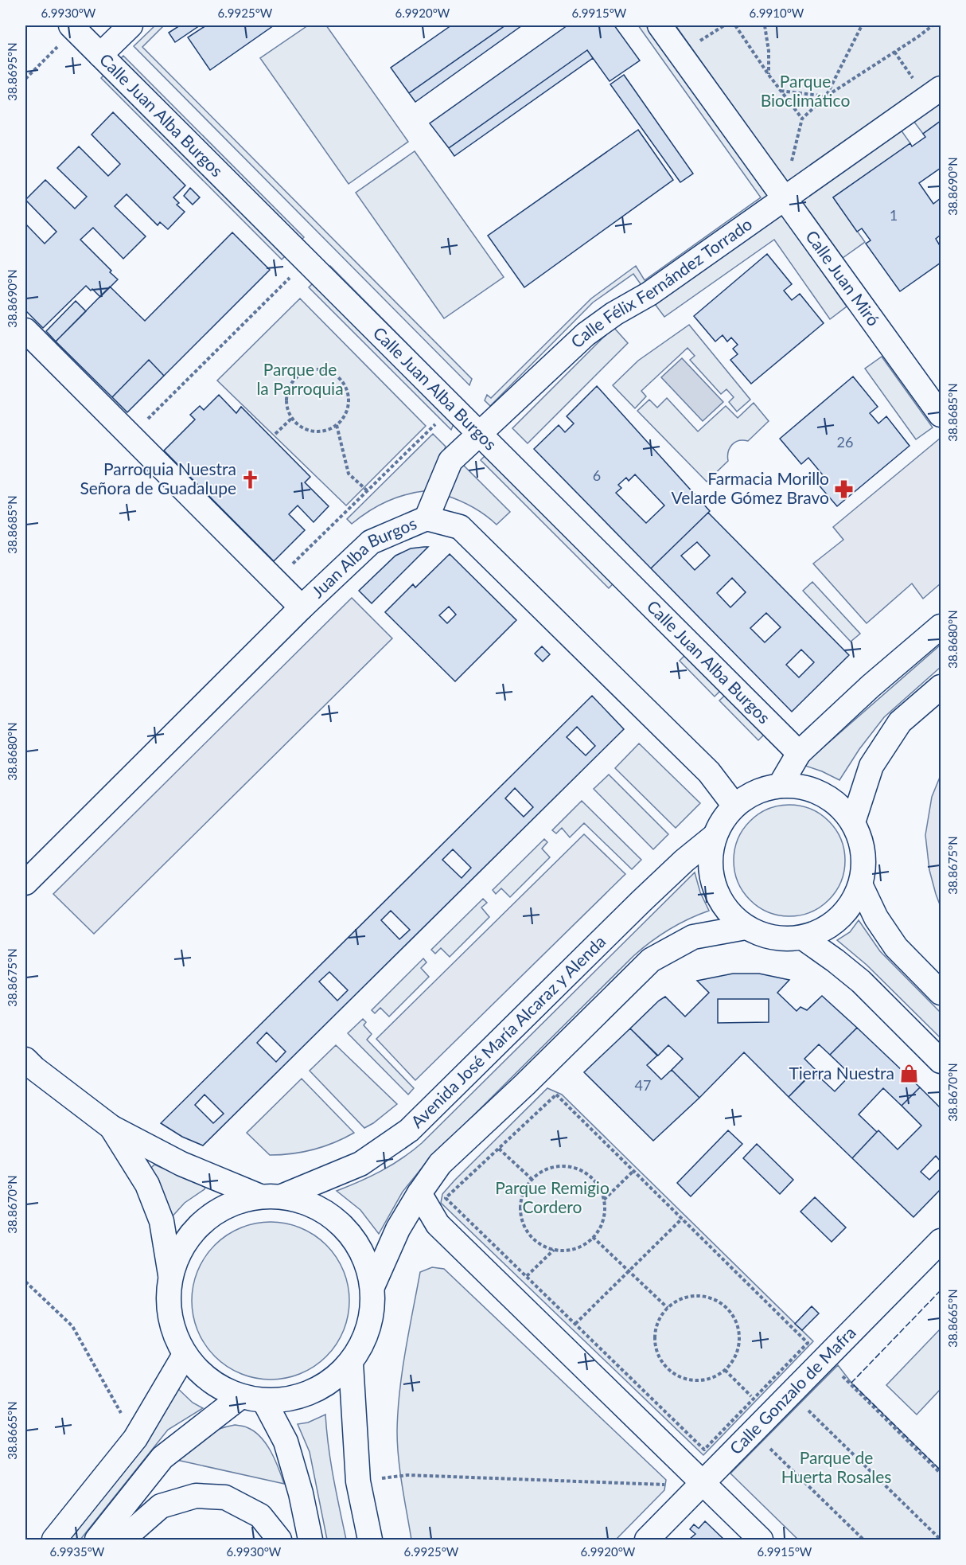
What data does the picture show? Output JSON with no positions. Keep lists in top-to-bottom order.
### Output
{
  "streets": {
    "street": [
      "Calle Juan Alba Burgos",
      "Calle Juan Miró",
      "Calle Félix Fernández Torrado",
      "Juan Alba Burgos",
      "Avenida José María Alcaraz y Alenda",
      "Calle Gonzalo de Mafra"
    ]
  },
  "crossings": [
    ["Calle Juan Alba Burgos", "Calle Félix Fernández Torrado"],
    ["Calle Juan Miró", "Calle Félix Fernández Torrado"],
    ["Calle Félix Fernández Torrado", "Juan Alba Burgos"],
    ["Juan Alba Burgos", "Avenida José María Alcaraz y Alenda"]
  ],
  "parks": [
    "Parque Bioclimático",
    "Parque de la Parroquia",
    "Parque Remigio Cordero",
    "Parque de Huerta Rosales"
  ],
  "places": {
    "church": ["Parroquia Nuestra Señora de Guadalupe"],
    "pharmacy": ["Farmacia Morillo Velarde Gómez Bravo"],
    "shop": ["Tierra Nuestra"]
  },
  "house_numbers": [
    "1",
    "26",
    "6",
    "47"
  ],
  "coordinates": [
    "6.9930°W",
    "6.9925°W",
    "6.9920°W",
    "6.9915°W",
    "6.9910°W",
    "38.8695°N",
    "38.8690°N",
    "38.8685°N",
    "38.8680°N",
    "38.8675°N",
    "38.8670°N",
    "38.8665°N",
    "6.9935°W"
  ]
}
